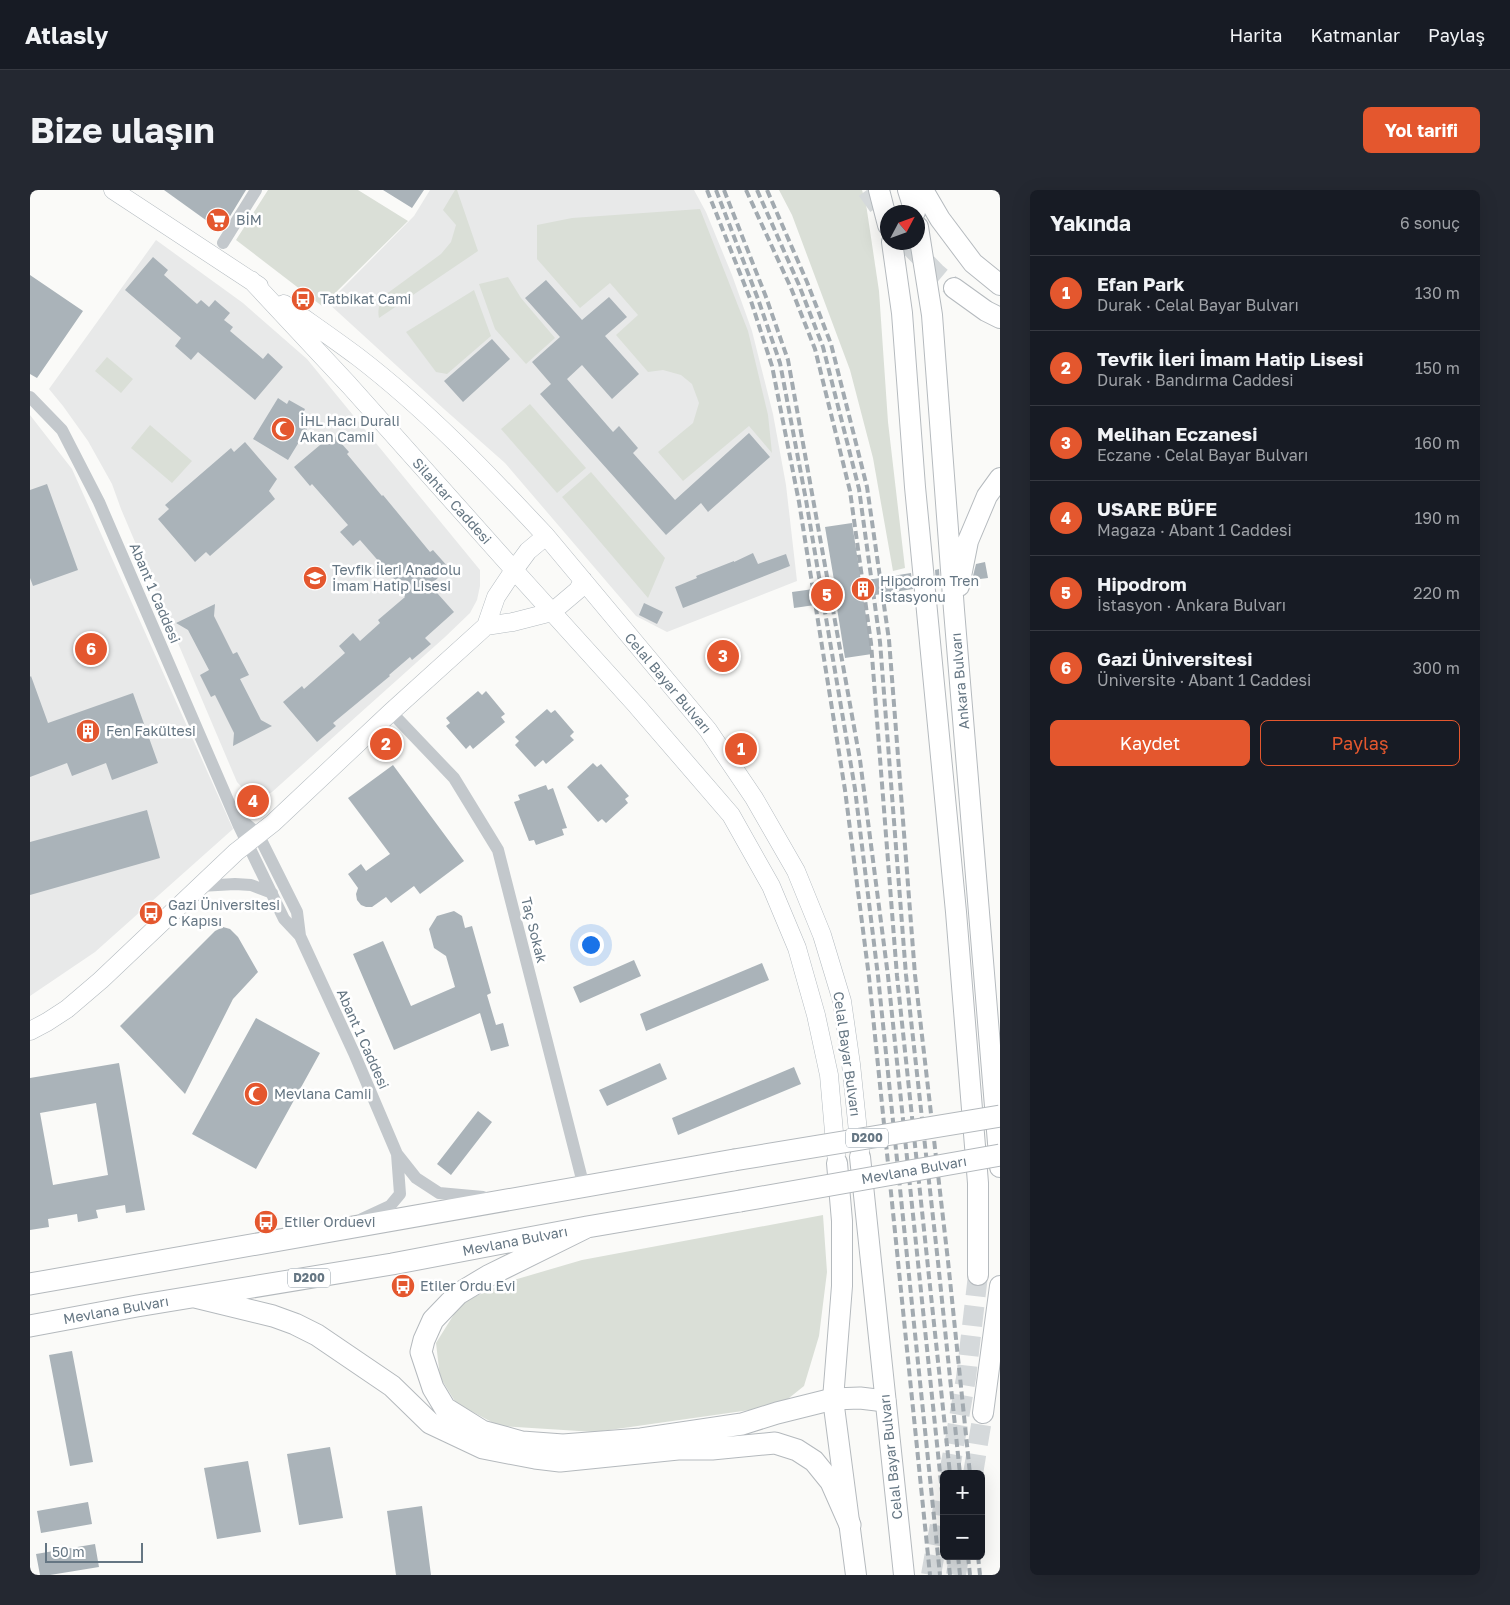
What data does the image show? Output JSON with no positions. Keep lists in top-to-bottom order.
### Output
{
  "streets": {
    "highway": ["D200", "Mevlana Bulvarı"],
    "main road": ["Silahtar Caddesi", "Ankara Bulvarı", "Celal Bayar Bulvarı"],
    "street": ["Abant 1 Caddesi", "Taç Sokak"]
  },
  "crossings": [
    ["Silahtar Caddesi", "Celal Bayar Bulvarı"],
    ["Abant 1 Caddesi", "D200"],
    ["Ankara Bulvarı", "D200"],
    ["Ankara Bulvarı", "Mevlana Bulvarı"],
    ["Taç Sokak", "D200"],
    ["D200", "Mevlana Bulvarı"]
  ],
  "places": {
    "supermarket": ["BİM"],
    "bus stop": [
      "Tatbikat Cami",
      "Gazi Üniversitesi C Kapısı",
      "Etiler Orduevi",
      "Etiler Ordu Evi"
    ],
    "mosque": ["İHL Hacı Durali Akan Camii", "Mevlana Camii"],
    "school or university": ["Tevfik İleri Anadolu İmam Hatip Lisesi"],
    "building": ["Hipodrom Tren İstasyonu", "Fen Fakültesi"]
  },
  "scale_bar": "50 m",
  "north": "top right",
  "page": {
    "header": "Atlasly",
    "nav": ["Harita", "Katmanlar", "Paylaş"],
    "buttons": [
      "Yol tarifi",
      ["Kaydet", "Paylaş"]
    ],
    "title": "Bize ulaşın",
    "heading": ["Yakında", "6 sonuç"],
    "list": [
      {
        "mark": "1",
        "name": "Efan Park",
        "note": "Durak · Celal Bayar Bulvarı",
        "value": "130 m"
      },
      {
        "mark": "2",
        "name": "Tevfik İleri İmam Hatip Lisesi",
        "note": "Durak · Bandırma Caddesi",
        "value": "150 m"
      },
      {
        "mark": "3",
        "name": "Melihan Eczanesi",
        "note": "Eczane · Celal Bayar Bulvarı",
        "value": "160 m"
      },
      {
        "mark": "4",
        "name": "USARE BÜFE",
        "note": "Mağaza · Abant 1 Caddesi",
        "value": "190 m"
      },
      {
        "mark": "5",
        "name": "Hipodrom",
        "note": "İstasyon · Ankara Bulvarı",
        "value": "220 m"
      },
      {
        "mark": "6",
        "name": "Gazi Üniversitesi",
        "note": "Üniversite · Abant 1 Caddesi",
        "value": "300 m"
      }
    ],
    "pins": [
      "5",
      "6",
      "3",
      "2",
      "1",
      "4"
    ],
    "map_buttons": ["+", "−"],
    "scale": "50 m"
  }
}
